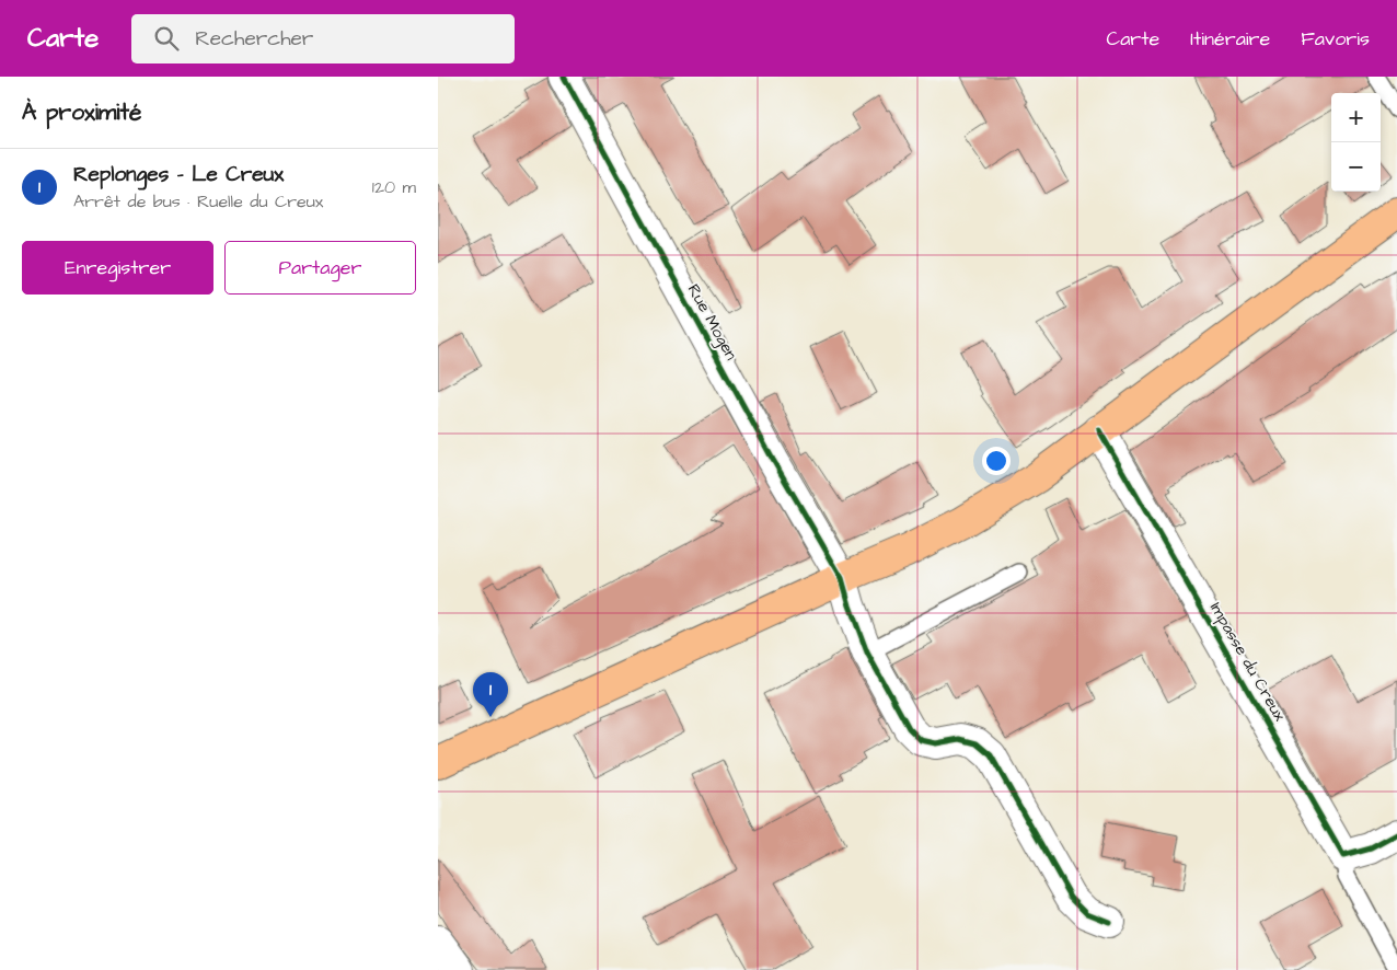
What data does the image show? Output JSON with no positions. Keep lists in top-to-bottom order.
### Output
{
  "streets": {
    "street": ["Rue Mogen", "Impasse du Creux"]
  },
  "page": {
    "header": "Carte",
    "search": "Rechercher",
    "nav": ["Carte", "Itinéraire", "Favoris"],
    "heading": "À proximité",
    "map_buttons": ["+", "−"],
    "list": [
      {
        "mark": "1",
        "name": "Replonges - Le Creux",
        "note": "Arrêt de bus · Ruelle du Creux",
        "value": "120 m"
      }
    ],
    "buttons": ["Enregistrer", "Partager"],
    "pins": "1"
  }
}
